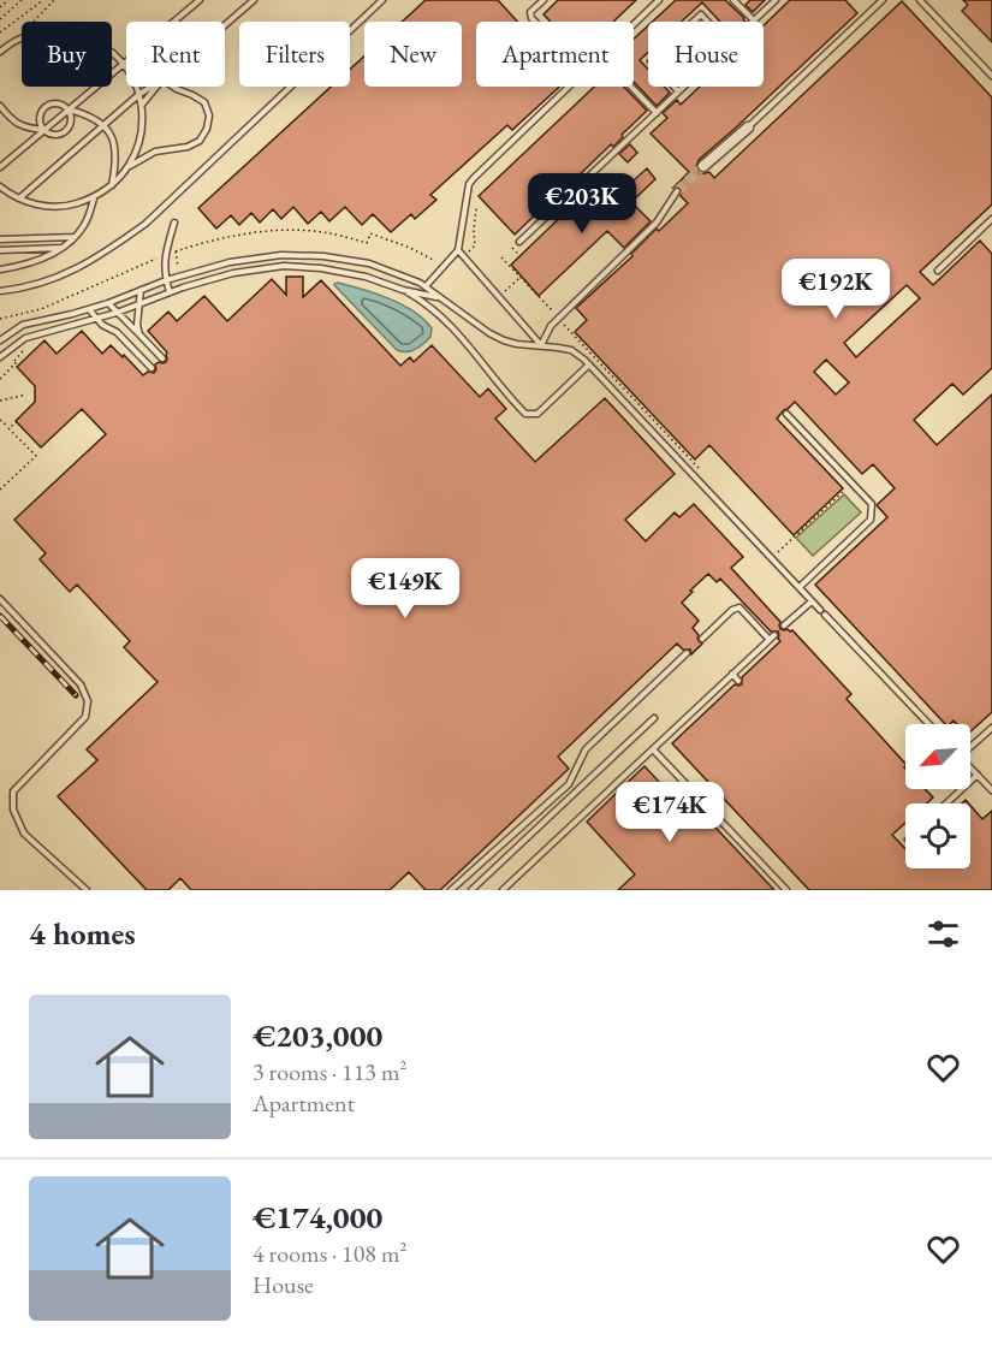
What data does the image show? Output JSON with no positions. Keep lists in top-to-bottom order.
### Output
{
  "north": "bottom left",
  "page": {
    "chip": [
      "Buy",
      "Rent",
      "Filters",
      "New",
      "Apartment",
      "House"
    ],
    "price": [
      "€203K",
      "€192K",
      "€149K",
      "€174K"
    ],
    "heading": "4 homes",
    "list": [
      {
        "name": "€203,000",
        "note": "3 rooms · 113 m² · Apartment"
      },
      {
        "name": "€174,000",
        "note": "4 rooms · 108 m² · House"
      }
    ]
  }
}
